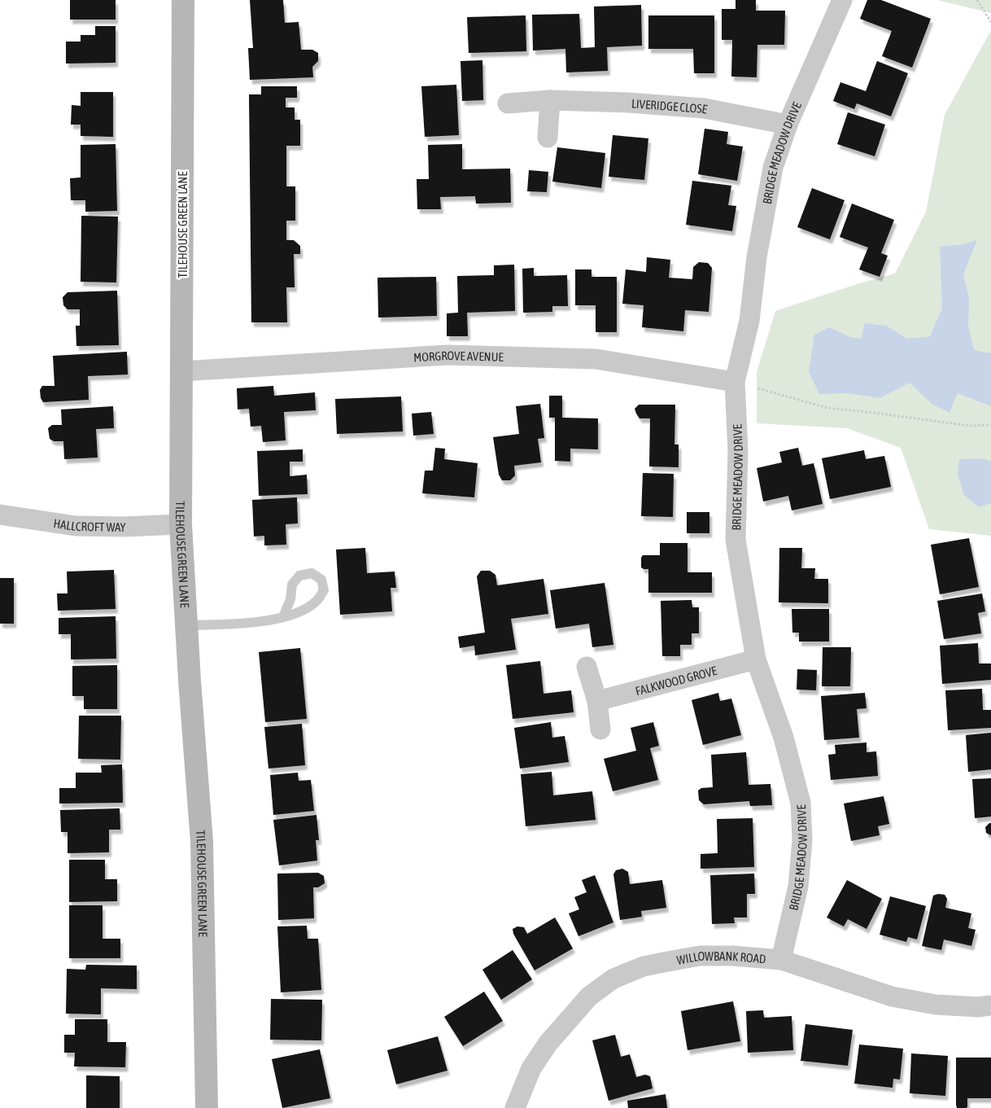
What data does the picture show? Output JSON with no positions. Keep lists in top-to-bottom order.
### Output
{
  "streets": {
    "street": [
      "LIVERIDGE CLOSE",
      "BRIDGE MEADOW DRIVE",
      "TILEHOUSE GREEN LANE",
      "MORGROVE AVENUE",
      "HALLCROFT WAY",
      "FALKWOOD GROVE",
      "WILLOWBANK ROAD"
    ]
  },
  "crossings": [
    ["LIVERIDGE CLOSE", "BRIDGE MEADOW DRIVE"],
    ["BRIDGE MEADOW DRIVE", "MORGROVE AVENUE"],
    ["BRIDGE MEADOW DRIVE", "FALKWOOD GROVE"],
    ["BRIDGE MEADOW DRIVE", "WILLOWBANK ROAD"],
    ["TILEHOUSE GREEN LANE", "MORGROVE AVENUE"],
    ["TILEHOUSE GREEN LANE", "HALLCROFT WAY"]
  ]
}
